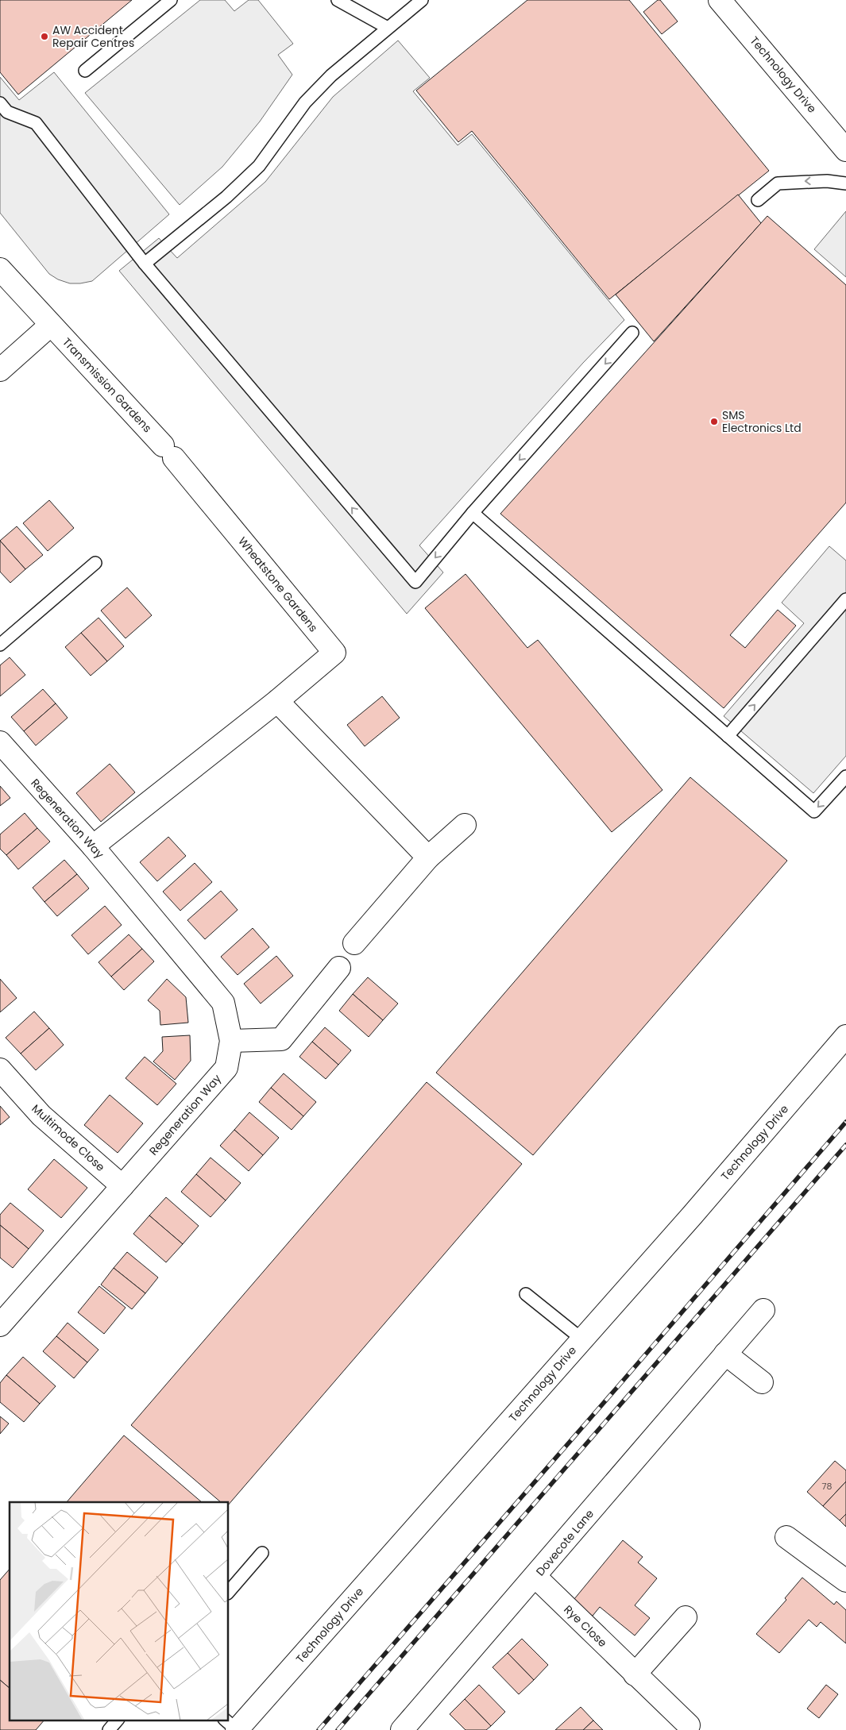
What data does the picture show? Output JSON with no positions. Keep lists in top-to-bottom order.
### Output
{
  "streets": {
    "street": [
      "Technology Drive",
      "Transmission Gardens",
      "Wheatstone Gardens",
      "Regeneration Way",
      "Multimode Close",
      "Dovecote Lane",
      "Rye Close"
    ]
  },
  "crossings": [
    ["Transmission Gardens", "Wheatstone Gardens"],
    ["Wheatstone Gardens", "Regeneration Way"],
    ["Regeneration Way", "Multimode Close"],
    ["Dovecote Lane", "Rye Close"]
  ],
  "places": ["AW Accident Repair Centres", "SMS Electronics Ltd"],
  "house_numbers": ["78"]
}
